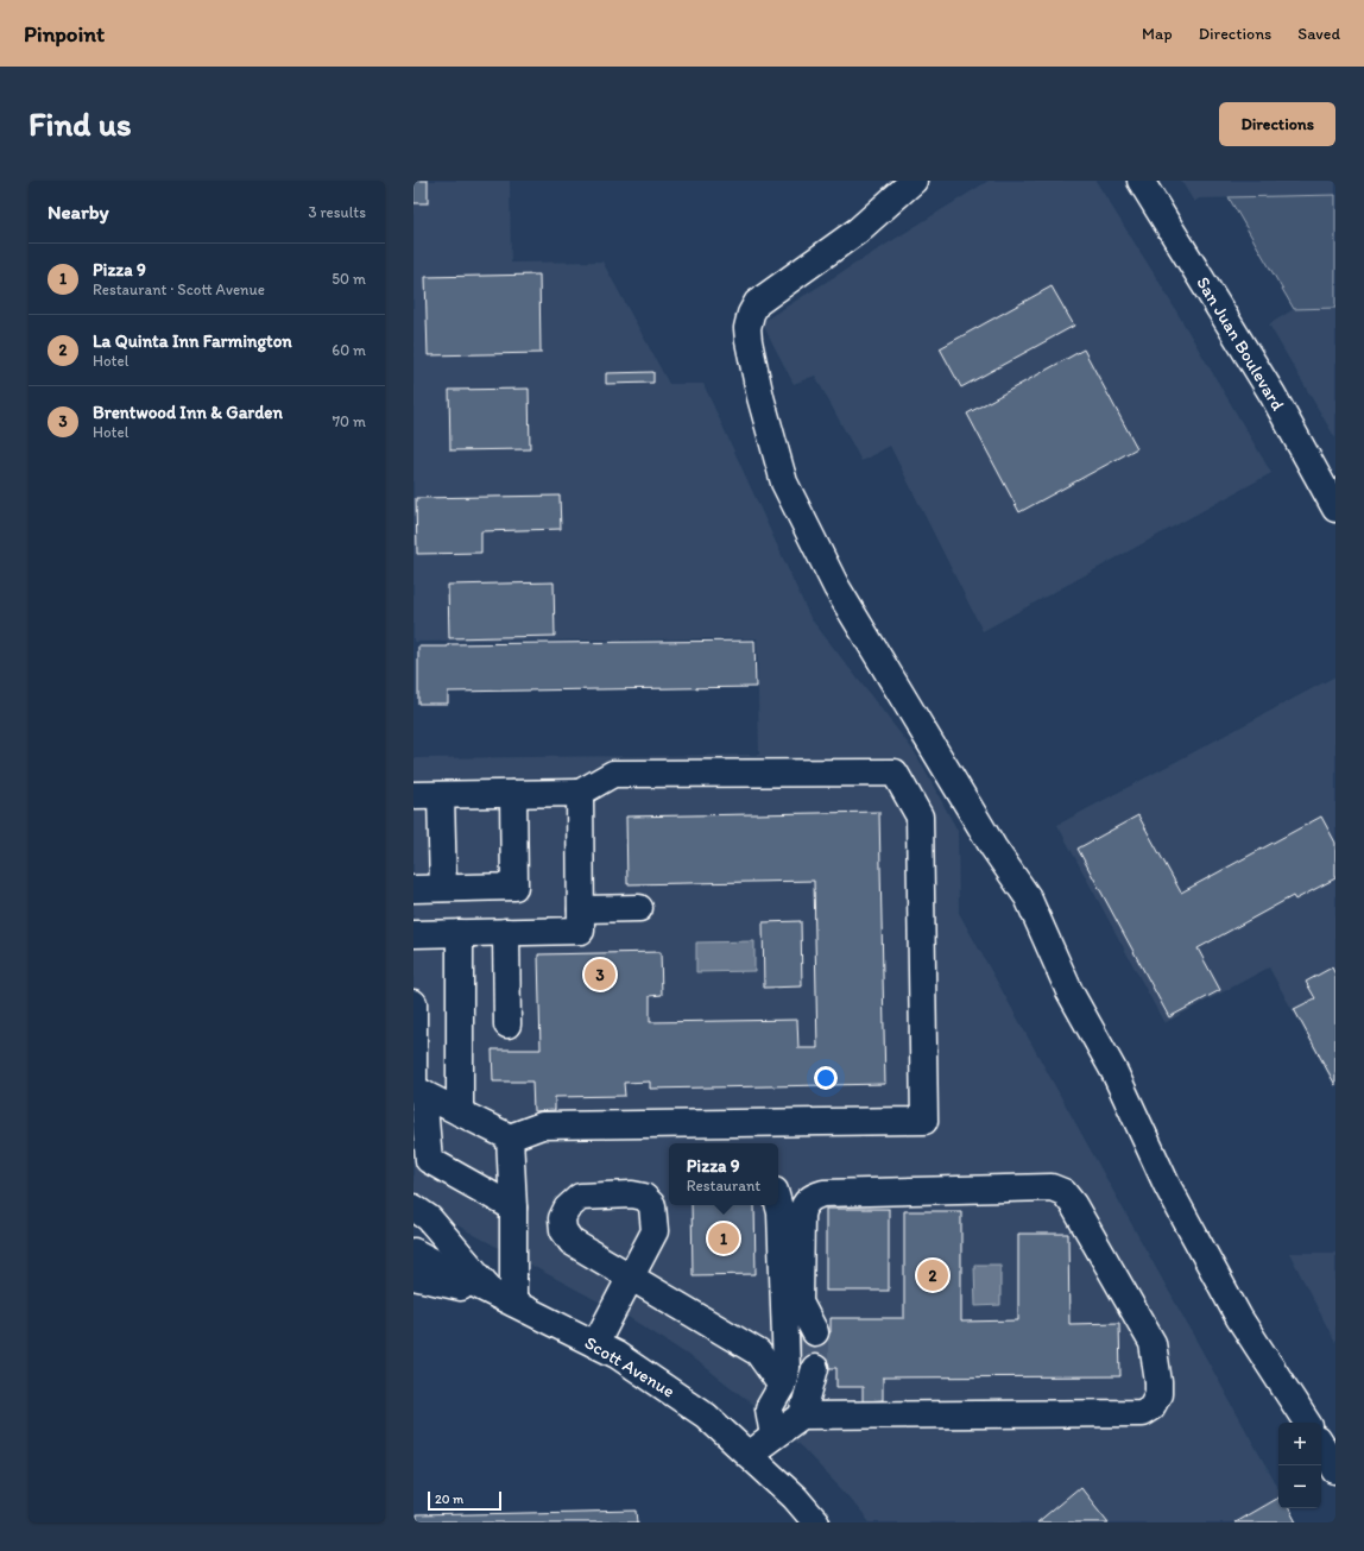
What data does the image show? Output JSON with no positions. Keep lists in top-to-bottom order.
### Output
{
  "streets": {
    "main road": ["San Juan Boulevard", "Scott Avenue"]
  },
  "scale_bar": "20 m",
  "page": {
    "header": "Pinpoint",
    "nav": ["Map", "Directions", "Saved"],
    "buttons": "Directions",
    "title": "Find us",
    "heading": ["Nearby", "3 results"],
    "list": [
      {
        "mark": "1",
        "name": "Pizza 9",
        "note": "Restaurant · Scott Avenue",
        "value": "50 m"
      },
      {
        "mark": "2",
        "name": "La Quinta Inn Farmington",
        "note": "Hotel",
        "value": "60 m"
      },
      {
        "mark": "3",
        "name": "Brentwood Inn & Garden",
        "note": "Hotel",
        "value": "70 m"
      }
    ],
    "pins": ["3", "1", "2"],
    "popup": ["Pizza 9", "Restaurant"],
    "map_buttons": ["+", "−"],
    "scale": "20 m"
  }
}
